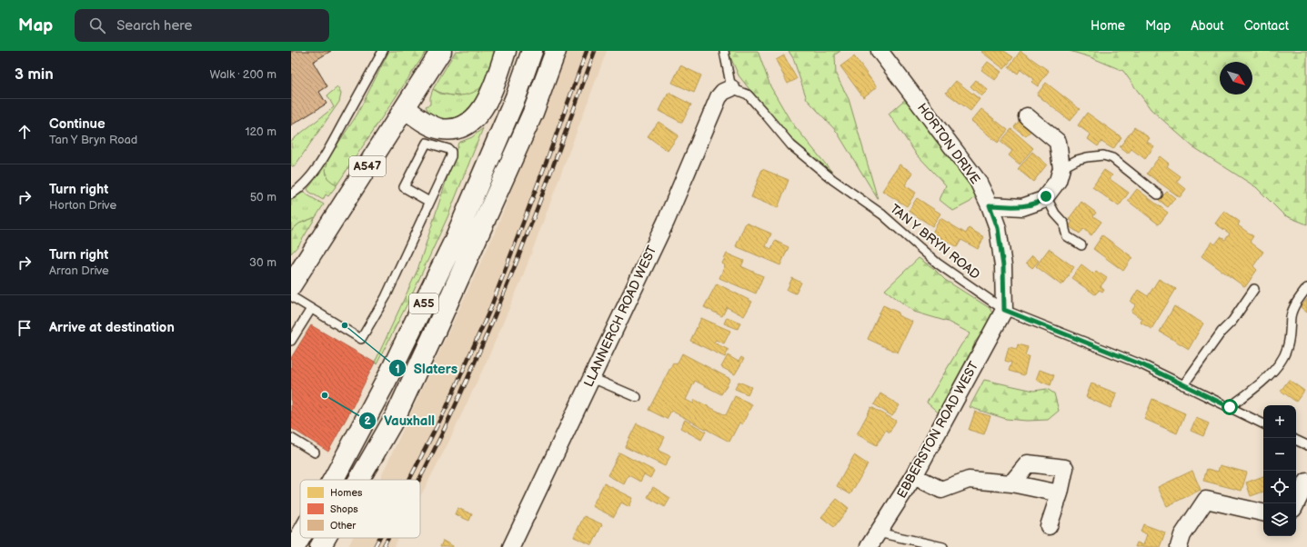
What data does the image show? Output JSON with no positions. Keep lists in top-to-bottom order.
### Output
{
  "streets": {
    "main road": ["A547", "A55"],
    "street": ["HORTON DRIVE", "LLANNERCH ROAD WEST", "EBBERSTON ROAD WEST"],
    "lane": ["TAN Y BRYN ROAD"]
  },
  "crossings": [
    ["HORTON DRIVE", "TAN Y BRYN ROAD"],
    ["HORTON DRIVE", "EBBERSTON ROAD WEST"],
    ["TAN Y BRYN ROAD", "LLANNERCH ROAD WEST"],
    ["TAN Y BRYN ROAD", "EBBERSTON ROAD WEST"]
  ],
  "places": ["Slaters", "Vauxhall"],
  "legend": ["Homes", "Shops", "Other"],
  "north": "bottom right",
  "page": {
    "header": "Map",
    "search": "Search here",
    "nav": [
      "Home",
      "Map",
      "About",
      "Contact"
    ],
    "heading": ["3 min", "Walk · 200 m"],
    "list": [
      ["Continue", "Tan Y Bryn Road", "120 m"],
      ["Turn right", "Horton Drive", "50 m"],
      ["Turn right", "Arran Drive", "30 m"],
      "Arrive at destination"
    ],
    "map_buttons": ["+", "−"]
  }
}
